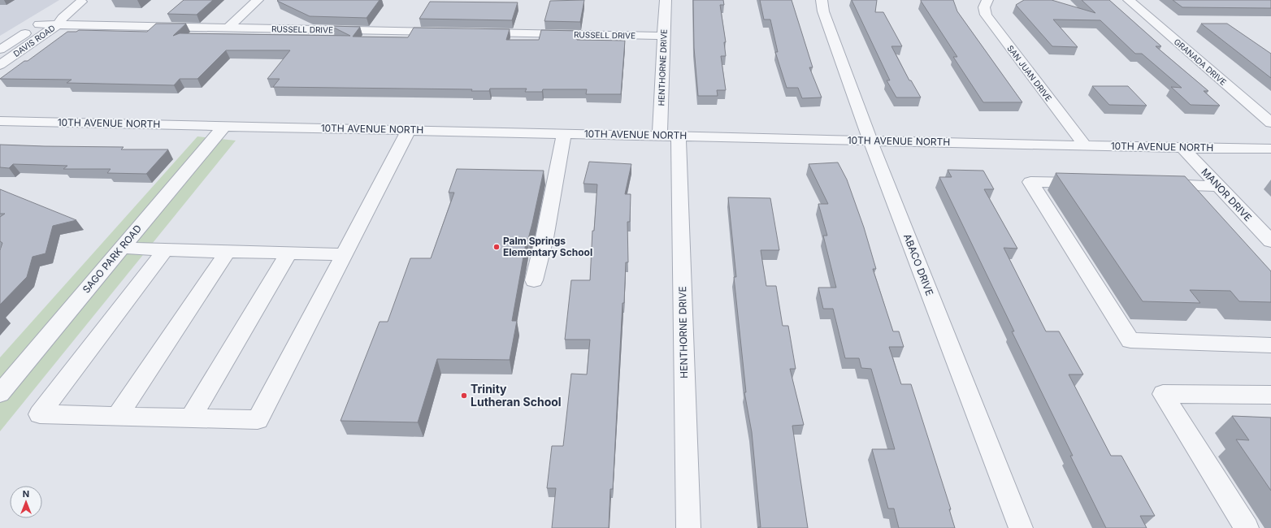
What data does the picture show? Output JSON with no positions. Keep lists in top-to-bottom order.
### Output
{
  "streets": {
    "street": [
      "RUSSELL DRIVE",
      "DAVIS ROAD",
      "GRANADA DRIVE",
      "HENTHORNE DRIVE",
      "SAN JUAN DRIVE",
      "10TH AVENUE NORTH",
      "MANOR DRIVE",
      "SAGO PARK ROAD",
      "ABACO DRIVE"
    ]
  },
  "crossings": [
    ["RUSSELL DRIVE", "DAVIS ROAD"],
    ["RUSSELL DRIVE", "HENTHORNE DRIVE"],
    ["HENTHORNE DRIVE", "10TH AVENUE NORTH"],
    ["SAN JUAN DRIVE", "10TH AVENUE NORTH"],
    ["10TH AVENUE NORTH", "MANOR DRIVE"],
    ["10TH AVENUE NORTH", "SAGO PARK ROAD"],
    ["10TH AVENUE NORTH", "ABACO DRIVE"]
  ],
  "places": ["Palm Springs Elementary School", "Trinity Lutheran School"],
  "north": "top"
}
